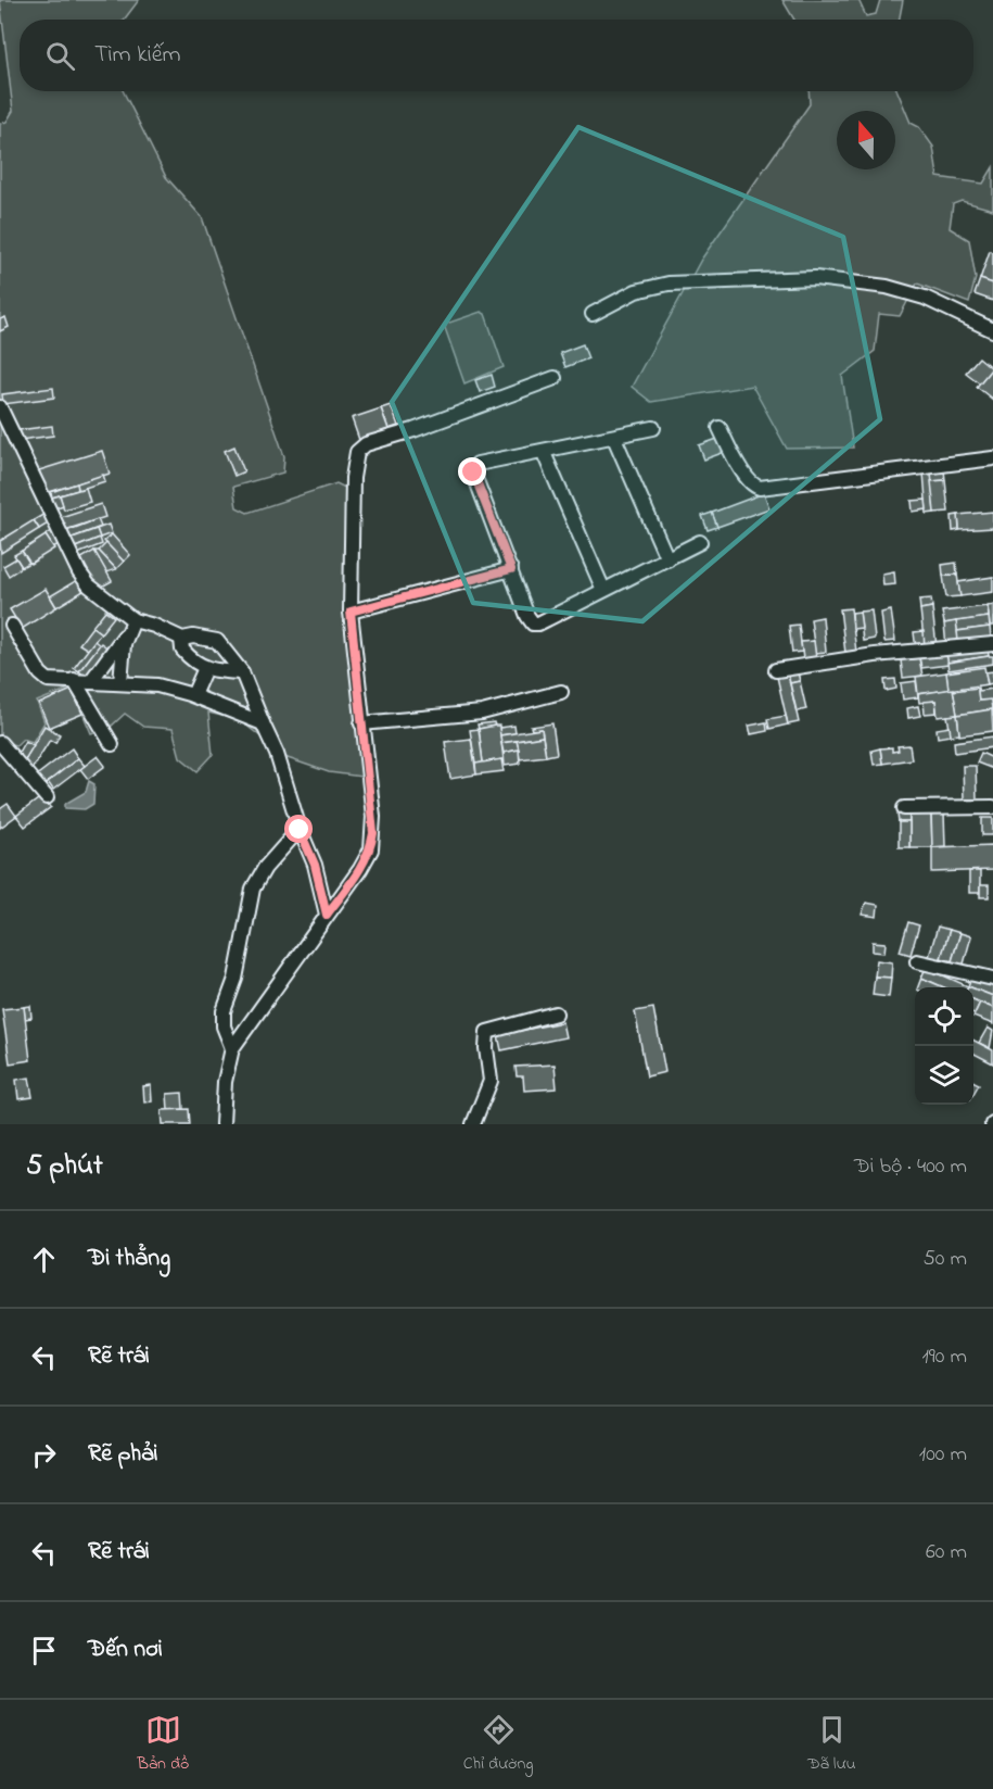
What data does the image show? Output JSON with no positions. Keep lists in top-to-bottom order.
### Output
{
  "north": "top",
  "page": {
    "search": "Tìm kiếm",
    "heading": ["5 phút", "Đi bộ · 400 m"],
    "list": [
      ["Đi thẳng", "50 m"],
      ["Rẽ trái", "190 m"],
      ["Rẽ phải", "100 m"],
      ["Rẽ trái", "60 m"],
      "Đến nơi"
    ],
    "nav": ["Bản đồ", "Chỉ đường", "Đã lưu"]
  }
}
